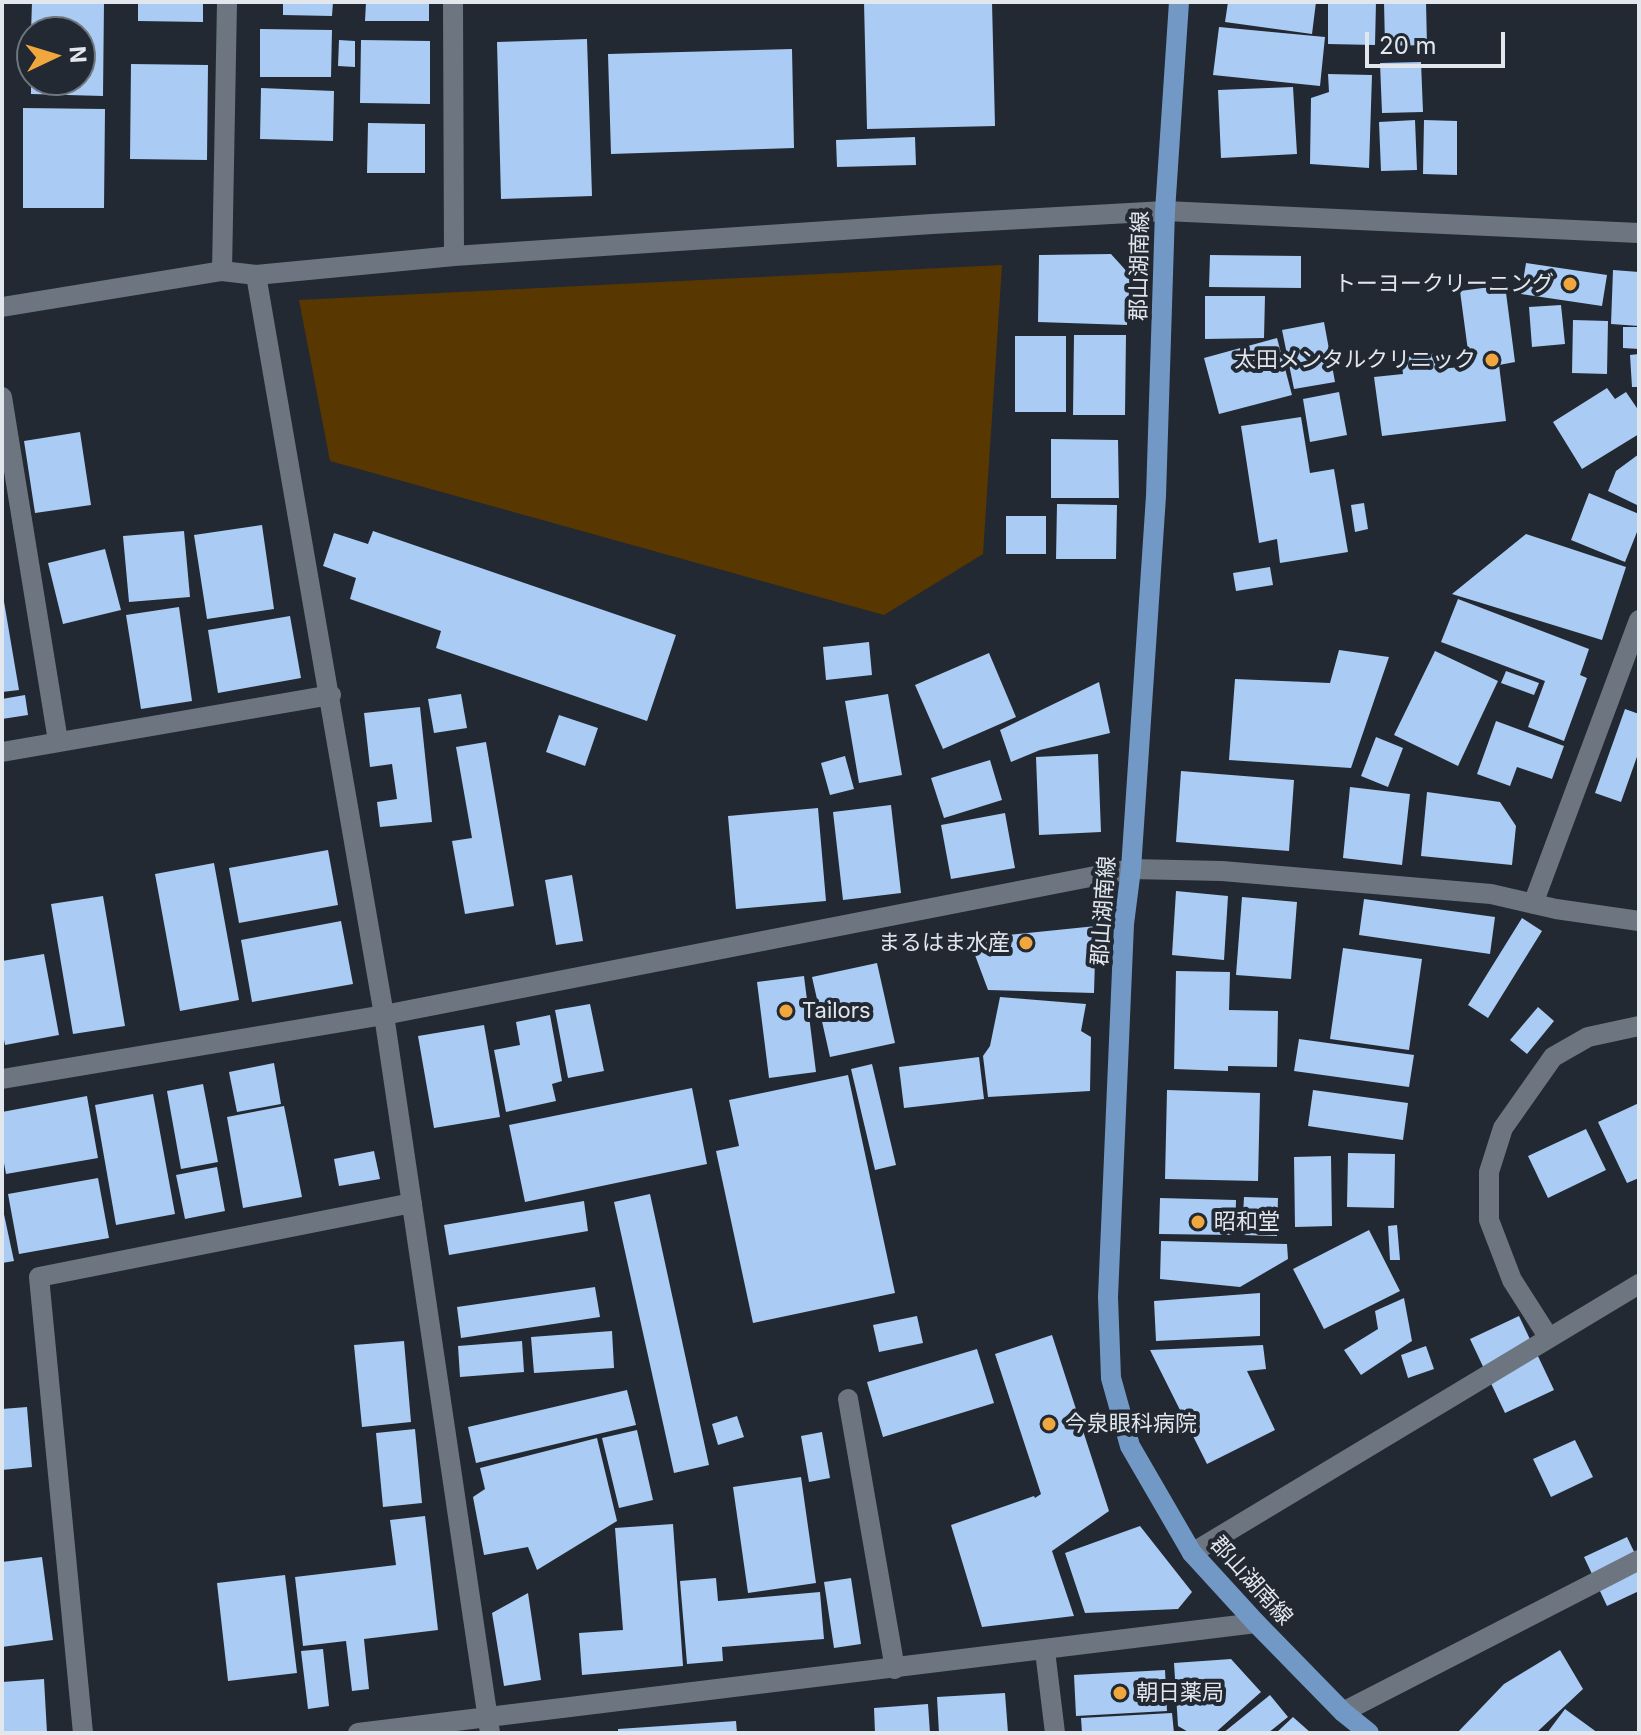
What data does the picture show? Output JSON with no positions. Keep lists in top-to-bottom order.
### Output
{
  "streets": {
    "main road": ["郡山湖南線"]
  },
  "places": [
    "トーヨークリーニング",
    "太田メンタルクリニック",
    "まるはま水産",
    "Tailors",
    "昭和堂",
    "今泉眼科病院",
    "朝日薬局"
  ],
  "scale_bar": "20 m",
  "north": "right"
}
